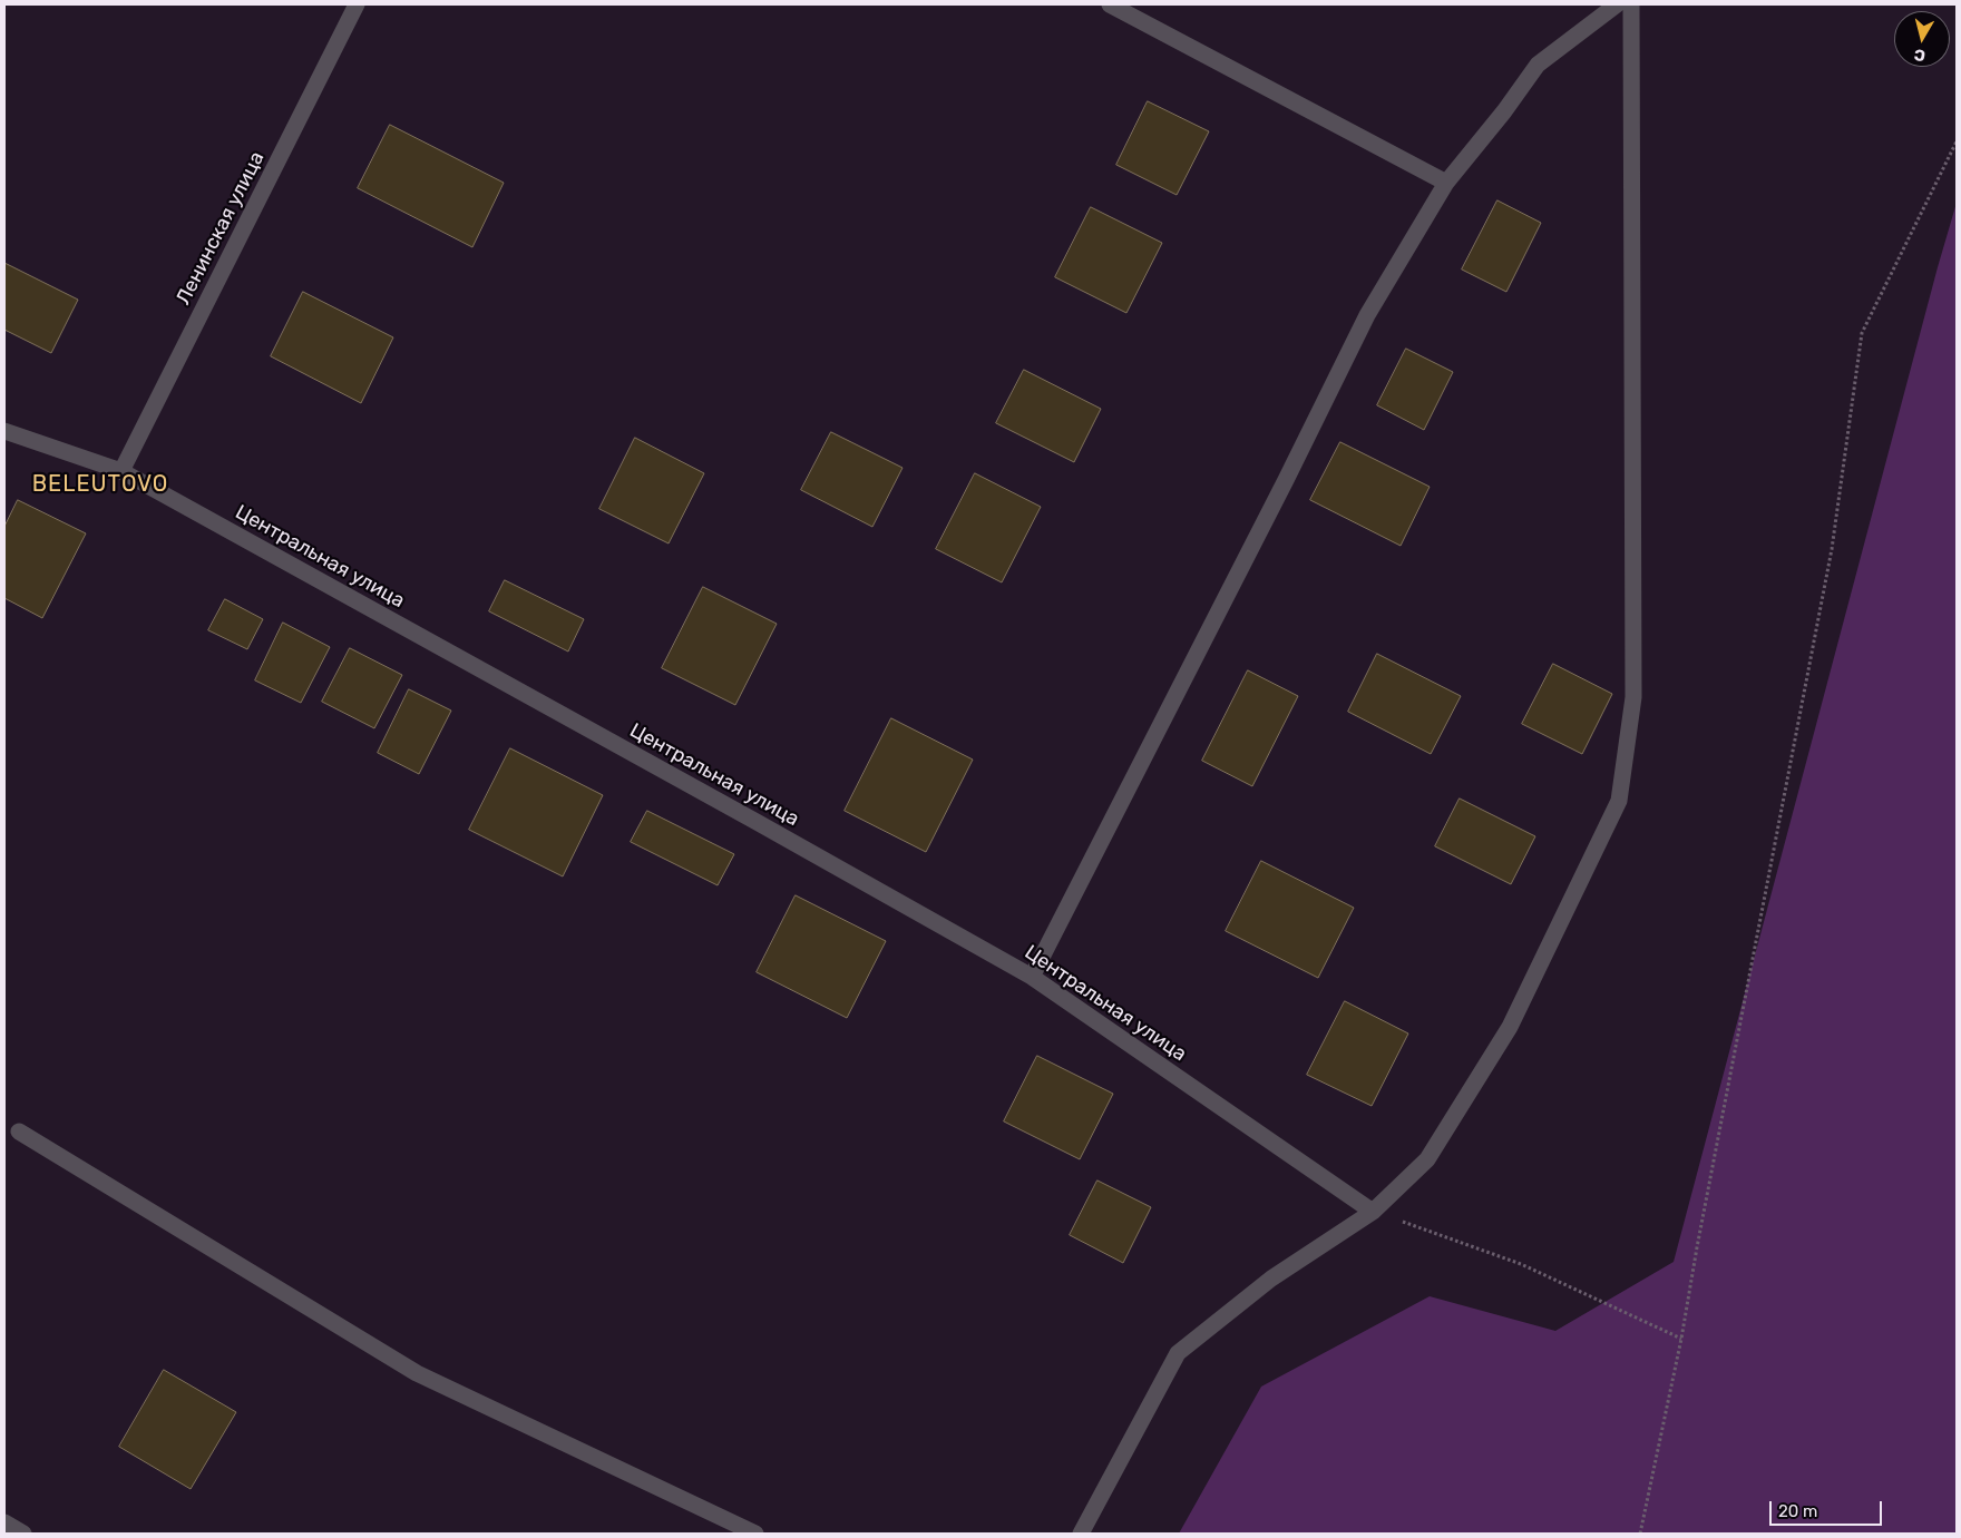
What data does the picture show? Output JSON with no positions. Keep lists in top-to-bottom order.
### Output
{
  "streets": {
    "street": ["Ленинская улица", "Центральная улица"]
  },
  "crossings": [
    ["Ленинская улица", "Центральная улица"]
  ],
  "districts": ["BELEUTOVO"],
  "scale_bar": "20 m",
  "north": "bottom"
}
